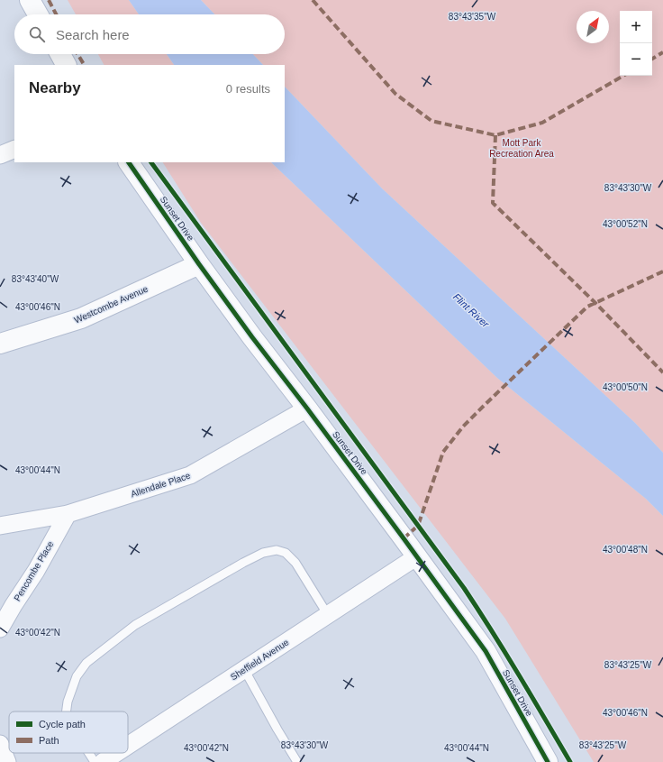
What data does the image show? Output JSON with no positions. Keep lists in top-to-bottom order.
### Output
{
  "streets": {
    "street": [
      "Sunset Drive",
      "Westcombe Avenue",
      "Allendale Place",
      "Pencombe Place",
      "Sheffield Avenue"
    ]
  },
  "crossings": [
    ["Sunset Drive", "Westcombe Avenue"],
    ["Sunset Drive", "Allendale Place"],
    ["Sunset Drive", "Sheffield Avenue"],
    ["Allendale Place", "Pencombe Place"]
  ],
  "water": ["Flint River"],
  "parks": ["Mott Park Recreation Area"],
  "legend": ["Cycle path", "Path"],
  "north": "top right",
  "page": {
    "map_buttons": ["+", "−"],
    "search": "Search here",
    "heading": ["Nearby", "0 results"]
  },
  "coordinates": [
    "83°43'35\"W",
    "83°43'30\"W",
    "43°00'52\"N",
    "83°43'40\"W",
    "43°00'46\"N",
    "43°00'50\"N",
    "43°00'44\"N",
    "43°00'48\"N",
    "43°00'42\"N",
    "83°43'25\"W"
  ]
}
